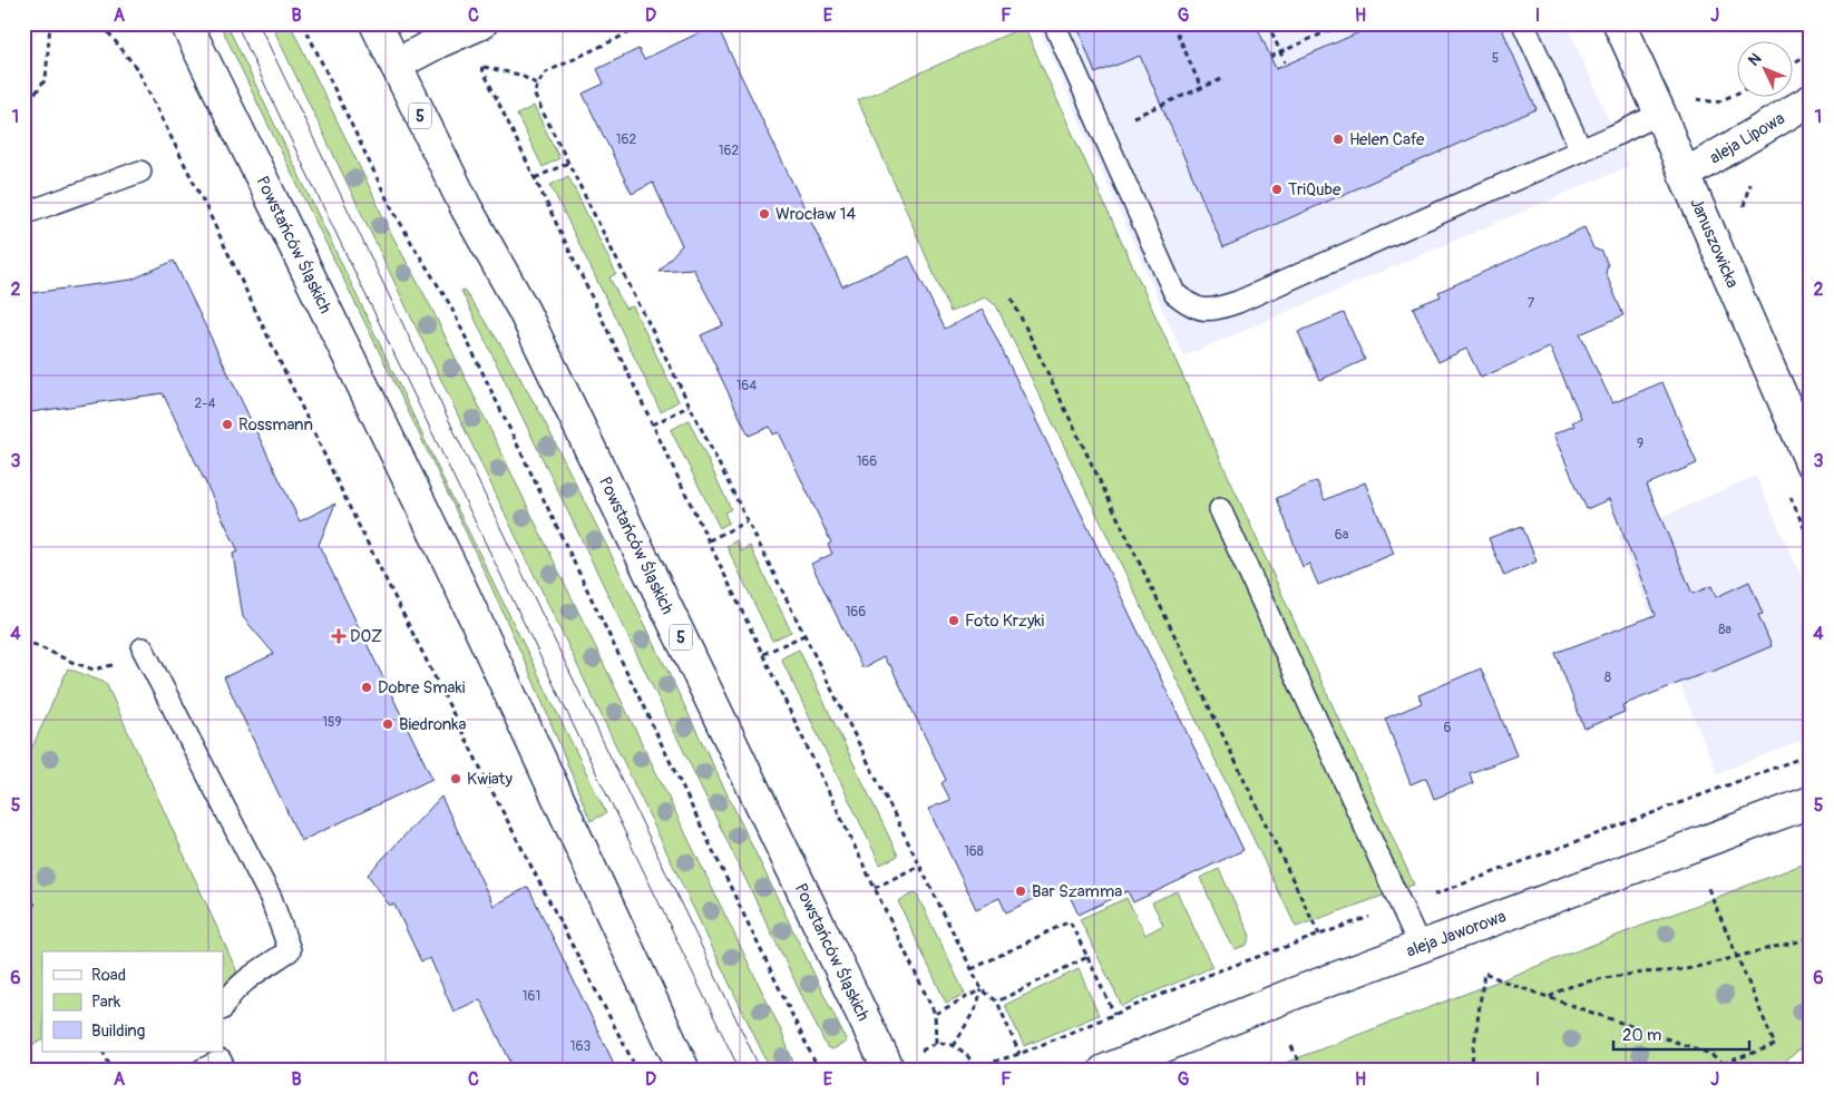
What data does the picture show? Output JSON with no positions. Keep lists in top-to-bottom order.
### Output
{
  "streets": {
    "main road": [
      "5",
      "aleja Lipowa",
      "Januszowicka",
      "Powstańców Śląskich",
      "aleja Jaworowa"
    ]
  },
  "crossings": [
    ["aleja Lipowa", "Januszowicka"]
  ],
  "places": {
    "other": [
      "Helen Cafe",
      "TriQube",
      "Wrocław 14",
      "Rossmann",
      "Foto Krzyki",
      "Dobre Smaki",
      "Biedronka",
      "Kwiaty",
      "Bar Szamma"
    ],
    "health": ["DOZ"]
  },
  "house_numbers": [
    "5",
    "162",
    "162",
    "7",
    "164",
    "2-4",
    "9",
    "166",
    "6a",
    "166",
    "8a",
    "8",
    "159",
    "6",
    "168",
    "161",
    "163"
  ],
  "legend": ["Road", "Park", "Building"],
  "scale_bar": "20 m",
  "north": "top left",
  "grid": {
    "columns": [
      "A",
      "B",
      "C",
      "D",
      "E",
      "F",
      "G",
      "H",
      "I",
      "J"
    ],
    "rows": [
      "1",
      "2",
      "3",
      "4",
      "5",
      "6"
    ]
  }
}
